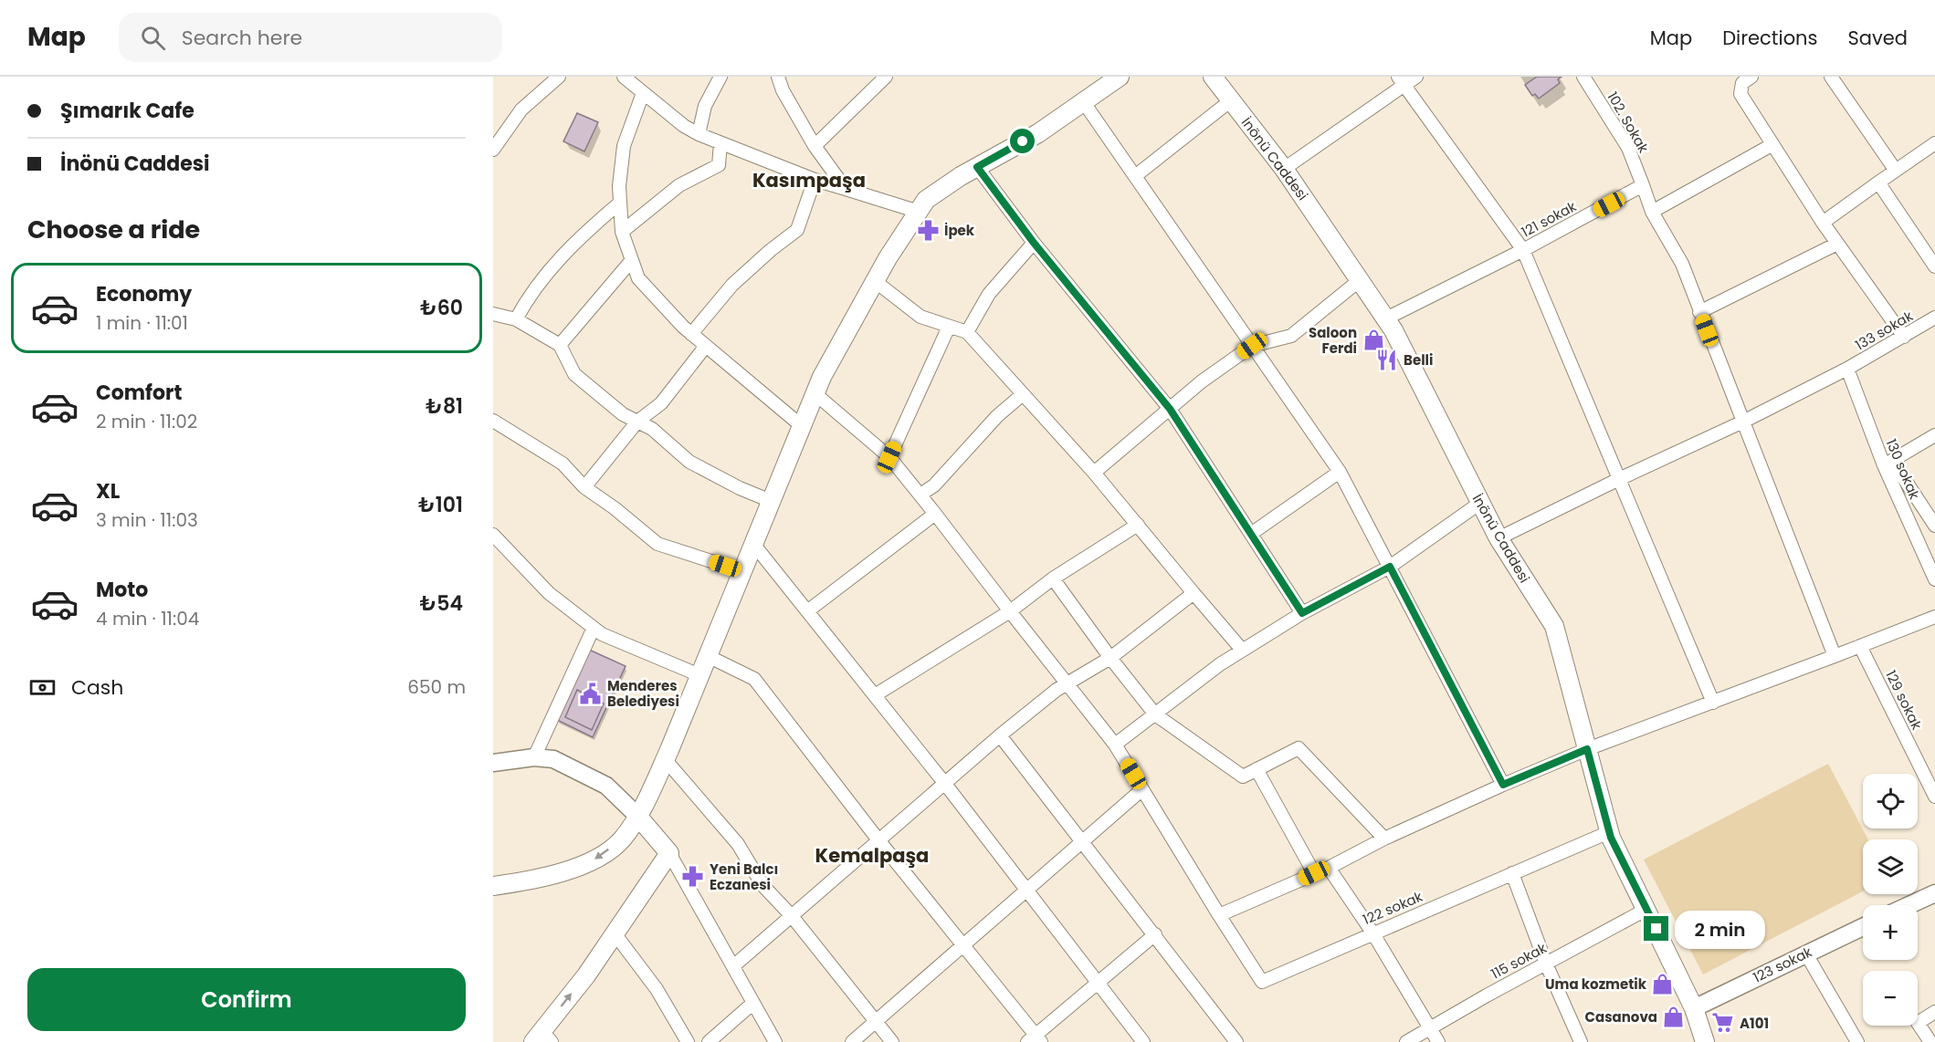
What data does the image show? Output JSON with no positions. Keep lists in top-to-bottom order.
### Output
{
  "streets": {
    "main road": ["İnönü Caddesi"],
    "street": [
      "102. Sokak",
      "121 sokak",
      "133 sokak",
      "130 sokak",
      "129 sokak",
      "122 sokak",
      "115 sokak",
      "123 sokak"
    ]
  },
  "crossings": [
    ["102. Sokak", "121 sokak"],
    ["İnönü Caddesi", "122 sokak"],
    ["İnönü Caddesi", "115 sokak"],
    ["İnönü Caddesi", "123 sokak"],
    ["133 sokak", "130 sokak"]
  ],
  "districts": ["Kasımpaşa", "Kemalpaşa"],
  "places": {
    "pharmacy": ["İpek", "Yeni Balcı Eczanesi"],
    "shop": ["Saloon Ferdi", "Uma kozmetik", "Casanova"],
    "restaurant": ["Belli"],
    "public building": ["Menderes Belediyesi"],
    "supermarket": ["A101"]
  },
  "page": {
    "header": "Map",
    "search": "Search here",
    "nav": ["Map", "Directions", "Saved"],
    "banner": ["Şımarık Cafe", "İnönü Caddesi"],
    "heading": "Choose a ride",
    "list": [
      {
        "name": "Economy",
        "note": "1 min · 11:01",
        "value": "₺60"
      },
      {
        "name": "Comfort",
        "note": "2 min · 11:02",
        "value": "₺81"
      },
      {
        "name": "XL",
        "note": "3 min · 11:03",
        "value": "₺101"
      },
      {
        "name": "Moto",
        "note": "4 min · 11:04",
        "value": "₺54"
      }
    ],
    "pay": ["Cash", "650 m"],
    "map_buttons": ["+", "−"],
    "bubble": "2 min",
    "buttons": "Confirm"
  }
}
